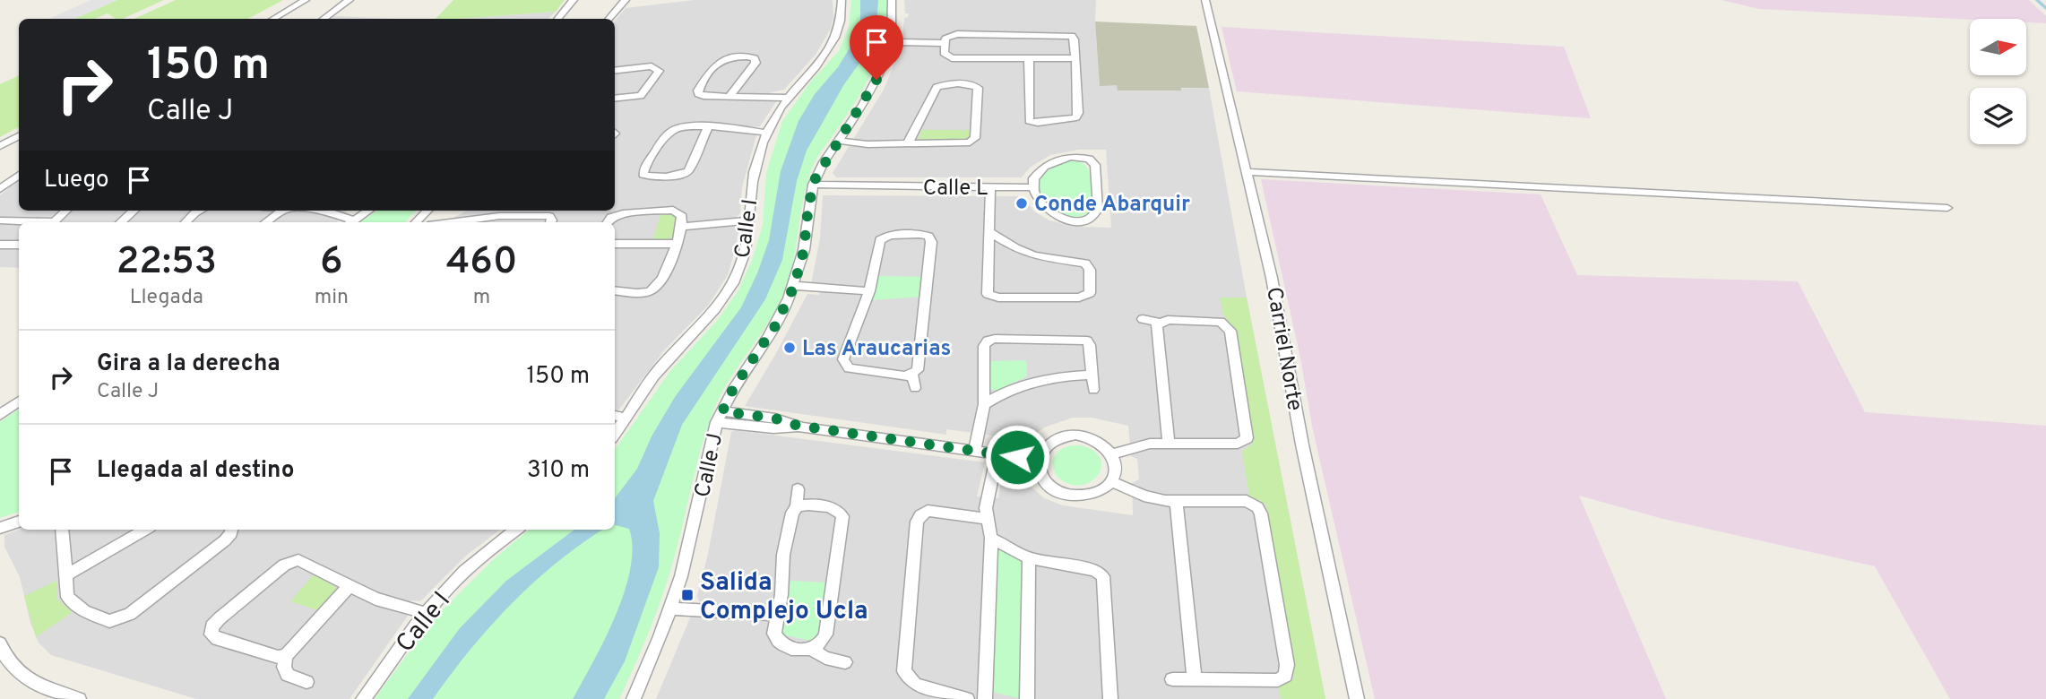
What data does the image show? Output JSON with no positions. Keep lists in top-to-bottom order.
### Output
{
  "streets": {
    "street": [
      "Calle L",
      "Calle I",
      "Carriel Norte",
      "Calle J"
    ]
  },
  "crossings": [
    ["Calle L", "Calle J"]
  ],
  "places": {
    "other": ["Conde Abarquir", "Las Araucarias"],
    "transit": ["Salida Complejo Ucla"]
  },
  "north": "right",
  "page": {
    "turn": ["150 m", "Calle J"],
    "then": "Luego",
    "eta": [
      "22:53",
      "Llegada",
      "6",
      "min",
      "460",
      "m"
    ],
    "list": [
      {
        "name": "Gira a la derecha",
        "note": "Calle J",
        "value": "150 m"
      },
      {
        "name": "Llegada al destino",
        "value": "310 m"
      }
    ]
  }
}
